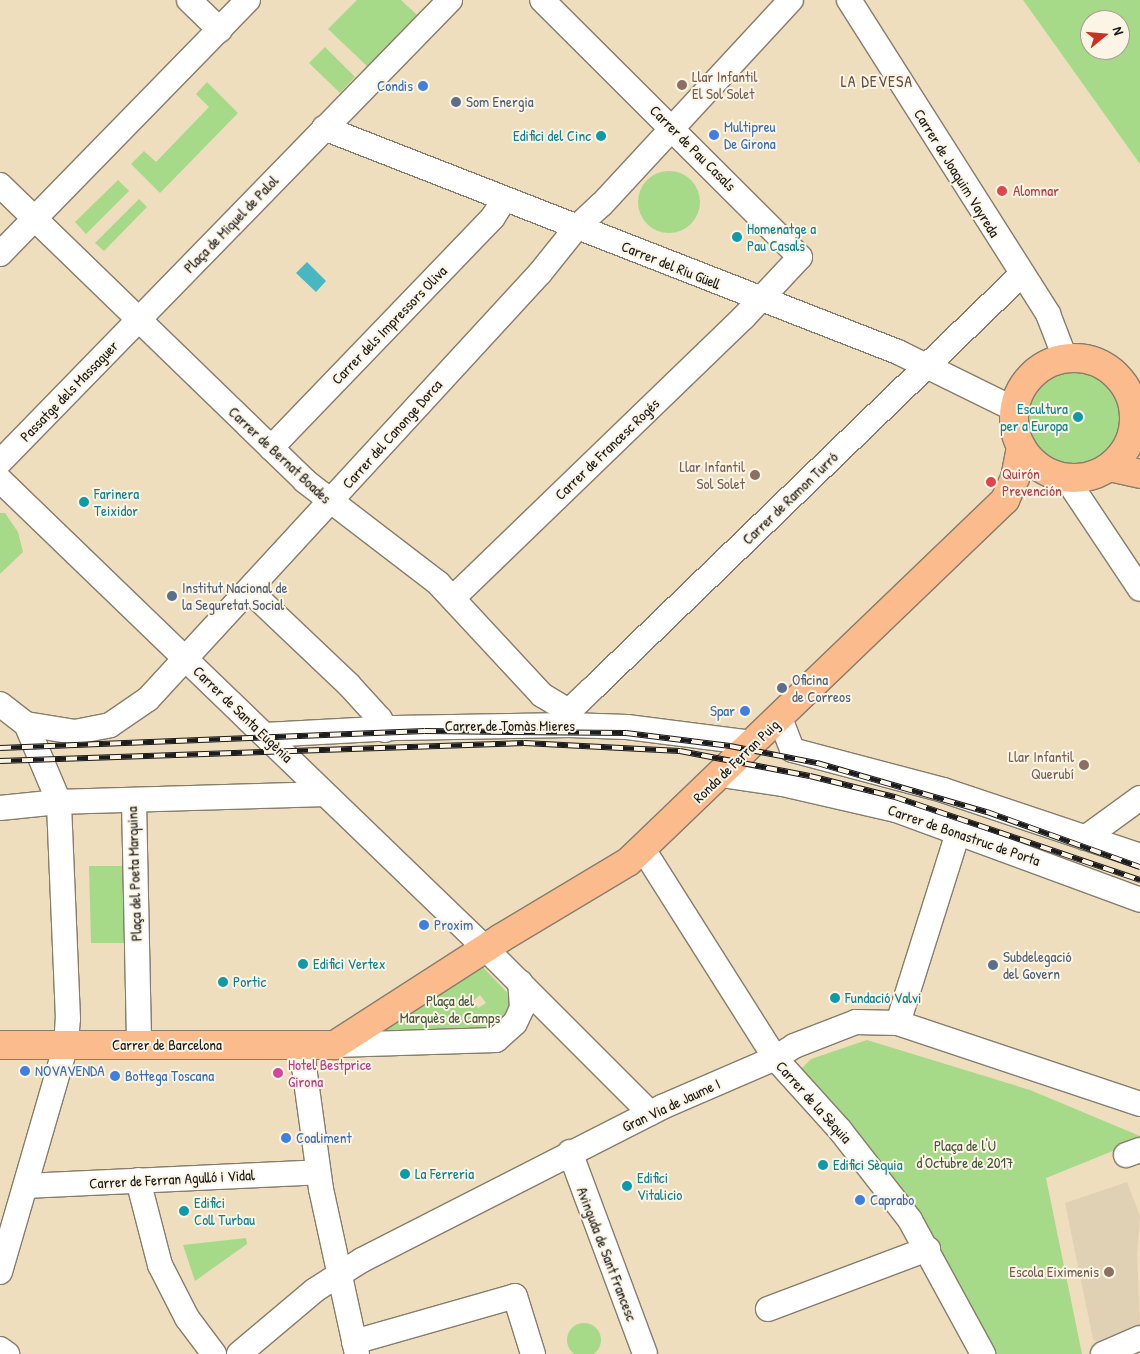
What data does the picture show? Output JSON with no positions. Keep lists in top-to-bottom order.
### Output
{
  "streets": {
    "main road": ["Ronda de Ferran Puig", "Carrer de Barcelona"],
    "street": [
      "Carrer de Pau Casals",
      "Carrer de Joaquim Vayreda",
      "Plaça de Miquel de Palol",
      "Carrer del Riu Güell",
      "Carrer dels Impressors Oliva",
      "Passatge dels Massaguer",
      "Carrer del Canonge Dorca",
      "Carrer de Francesc Rogés",
      "Carrer de Bernat Boades",
      "Carrer de Ramon Turró",
      "Carrer de Santa Eugènia",
      "Carrer de Tomàs Mieres",
      "Carrer de Bonastruc de Porta",
      "Plaça del Poeta Marquina",
      "Carrer de la Sèquia",
      "Gran Via de Jaume I",
      "Carrer de Ferran Agulló i Vidal",
      "Avinguda de Sant Francesc"
    ]
  },
  "crossings": [
    ["Carrer de Pau Casals", "Carrer del Riu Güell"],
    ["Carrer de Pau Casals", "Carrer del Canonge Dorca"],
    ["Carrer de Pau Casals", "Carrer de Francesc Rogés"],
    ["Carrer de Joaquim Vayreda", "Carrer del Riu Güell"],
    ["Carrer de Joaquim Vayreda", "Carrer de Ramon Turró"],
    ["Carrer de Joaquim Vayreda", "Ronda de Ferran Puig"],
    ["Plaça de Miquel de Palol", "Carrer del Riu Güell"],
    ["Plaça de Miquel de Palol", "Passatge dels Massaguer"],
    ["Plaça de Miquel de Palol", "Carrer de Bernat Boades"],
    ["Carrer del Riu Güell", "Carrer dels Impressors Oliva"],
    ["Carrer del Riu Güell", "Carrer del Canonge Dorca"],
    ["Carrer del Riu Güell", "Carrer de Francesc Rogés"],
    ["Carrer del Riu Güell", "Carrer de Ramon Turró"],
    ["Carrer del Riu Güell", "Ronda de Ferran Puig"],
    ["Carrer dels Impressors Oliva", "Carrer de Bernat Boades"],
    ["Passatge dels Massaguer", "Carrer de Bernat Boades"],
    ["Carrer del Canonge Dorca", "Carrer de Bernat Boades"],
    ["Carrer del Canonge Dorca", "Carrer de Santa Eugènia"],
    ["Carrer de Francesc Rogés", "Carrer de Bernat Boades"],
    ["Carrer de Bernat Boades", "Carrer de Ramon Turró"],
    ["Carrer de Bernat Boades", "Carrer de Tomàs Mieres"],
    ["Carrer de Ramon Turró", "Carrer de Tomàs Mieres"],
    ["Carrer de Santa Eugènia", "Carrer de Tomàs Mieres"],
    ["Carrer de Santa Eugènia", "Ronda de Ferran Puig"],
    ["Carrer de Tomàs Mieres", "Ronda de Ferran Puig"],
    ["Ronda de Ferran Puig", "Carrer de Bonastruc de Porta"],
    ["Ronda de Ferran Puig", "Carrer de la Sèquia"],
    ["Plaça del Poeta Marquina", "Carrer de Barcelona"],
    ["Carrer de la Sèquia", "Gran Via de Jaume I"],
    ["Gran Via de Jaume I", "Avinguda de Sant Francesc"]
  ],
  "districts": ["LA DEVESA"],
  "parks": ["Plaça del Marquès de Camps", "Plaça de l'U d'Octubre de 2017"],
  "places": [
    "Llar Infantil El Sol Solet",
    "Condis",
    "Som Energia",
    "Multipreu De Girona",
    "Edifici del Cinc",
    "Alomnar",
    "Homenatge a Pau Casals",
    "Escultura per a Europa",
    "Llar Infantil Sol Solet",
    "Quirón Prevención",
    "Farinera Teixidor",
    "Institut Nacional de la Seguretat Social",
    "Oficina de Correos",
    "Spar",
    "Llar Infantil Querubí",
    "Proxim",
    "Edifici Vertex",
    "Subdelegació del Govern",
    "Portic",
    "Fundació Valvi",
    "NOVAVENDA",
    "Hotel Bestprice Girona",
    "Bottega Toscana",
    "Coaliment",
    "Edifici Sèquia",
    "La Ferreria",
    "Edifici Vitalicio",
    "Caprabo",
    "Edifici Coll Turbau",
    "Escola Eiximenis"
  ],
  "north": "right"
}
